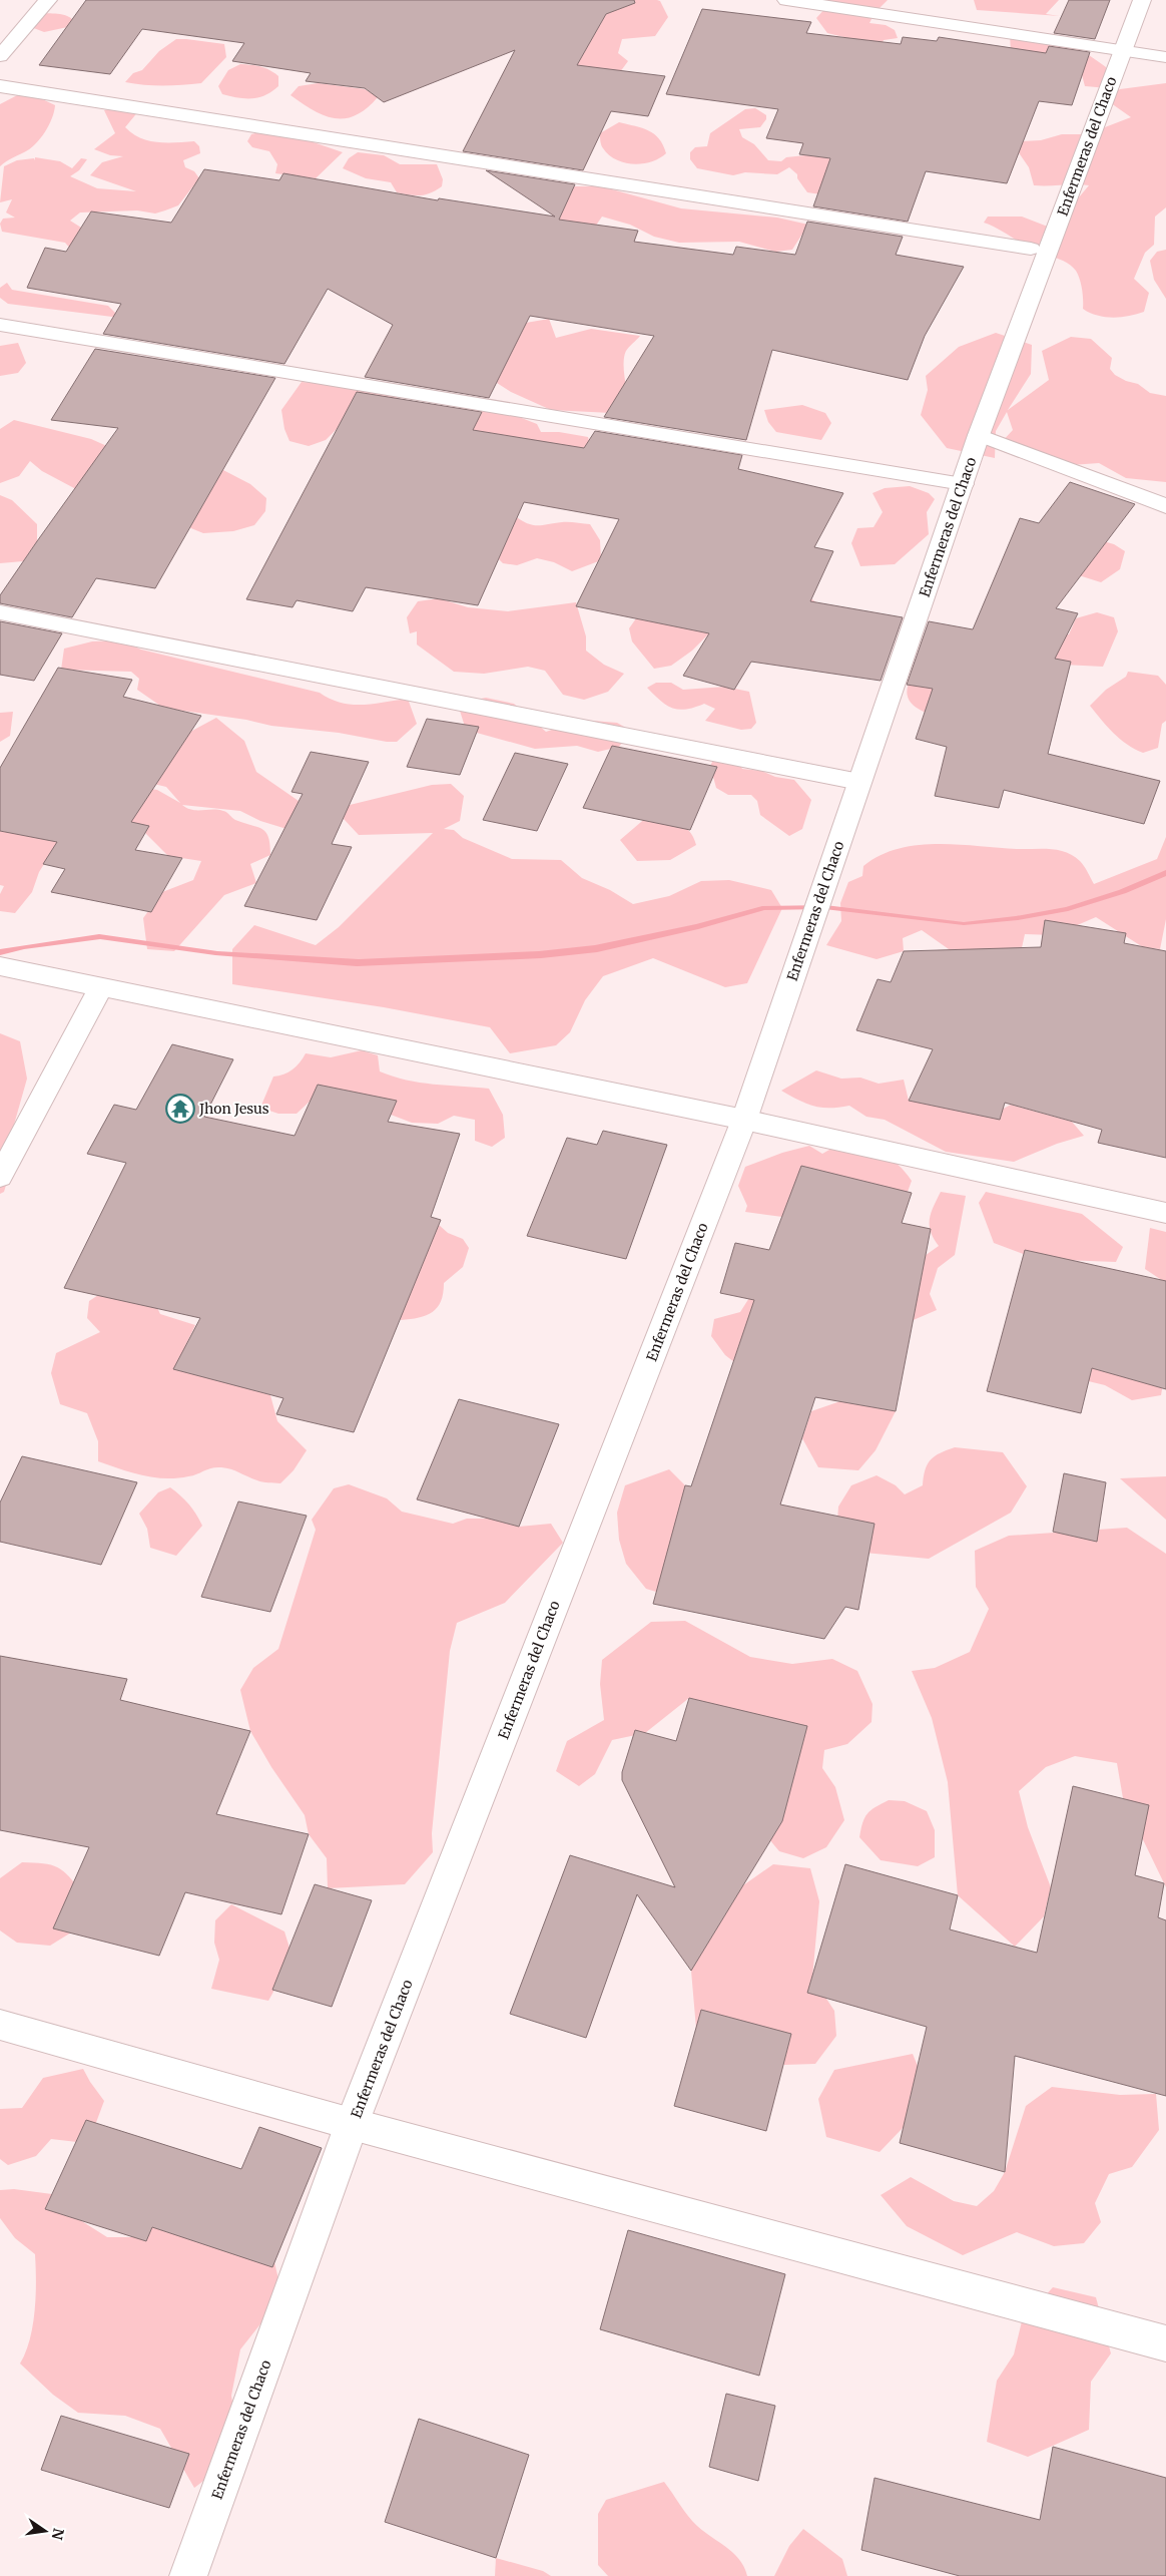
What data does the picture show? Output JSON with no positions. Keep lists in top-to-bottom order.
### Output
{
  "streets": {
    "street": ["Enfermeras del Chaco"]
  },
  "places": {
    "temple": ["Jhon Jesus"]
  },
  "north": "right"
}
